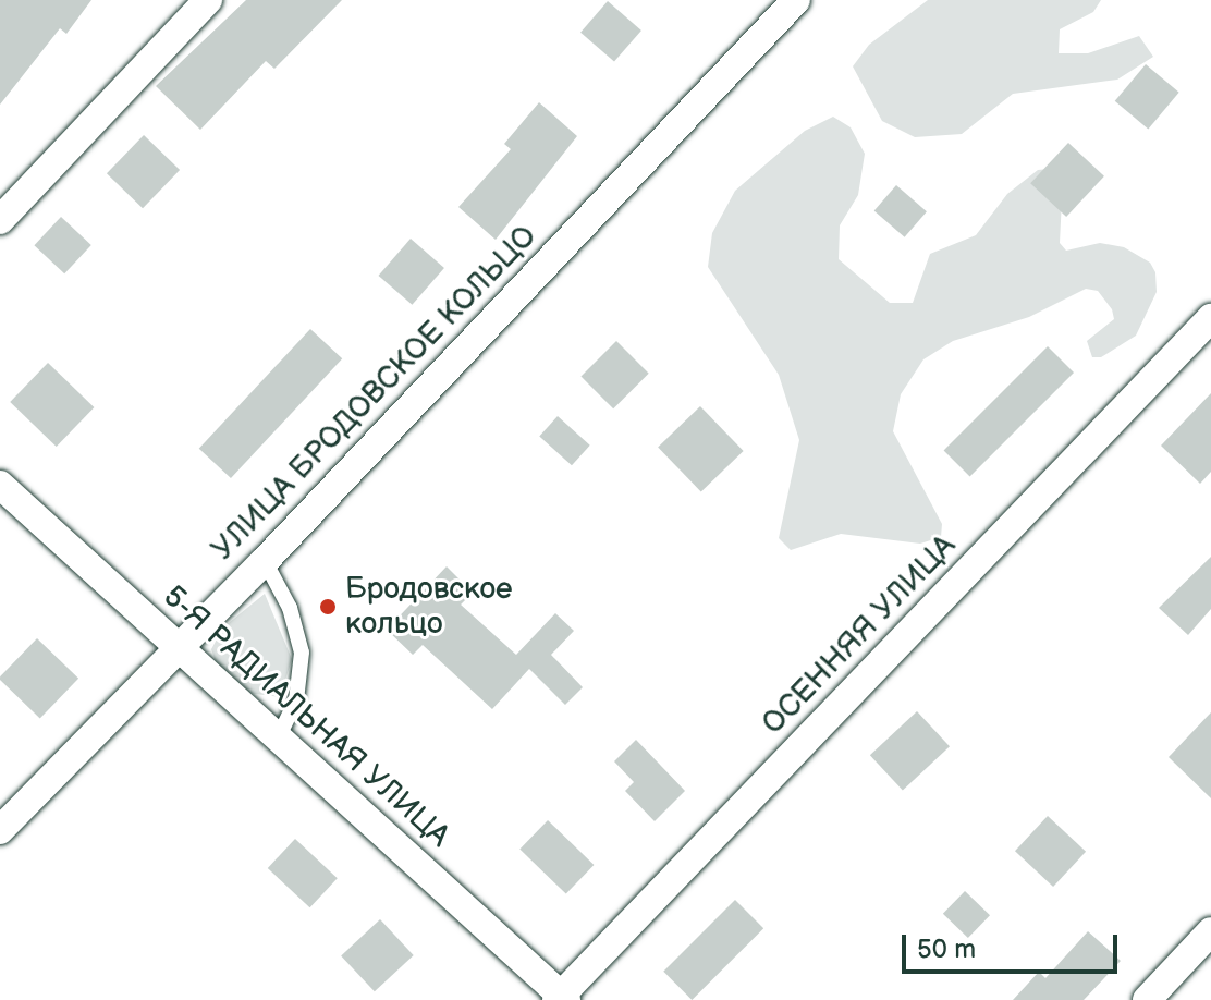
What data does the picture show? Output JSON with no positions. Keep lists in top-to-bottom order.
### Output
{
  "streets": {
    "street": ["УЛИЦА БРОДОВСКОЕ КОЛЬЦО", "ОСЕННЯЯ УЛИЦА", "5-Я РАДИАЛЬНАЯ УЛИЦА"]
  },
  "crossings": [
    ["УЛИЦА БРОДОВСКОЕ КОЛЬЦО", "5-Я РАДИАЛЬНАЯ УЛИЦА"],
    ["ОСЕННЯЯ УЛИЦА", "5-Я РАДИАЛЬНАЯ УЛИЦА"]
  ],
  "places": ["Бродовское кольцо"],
  "scale_bar": "50 m"
}
